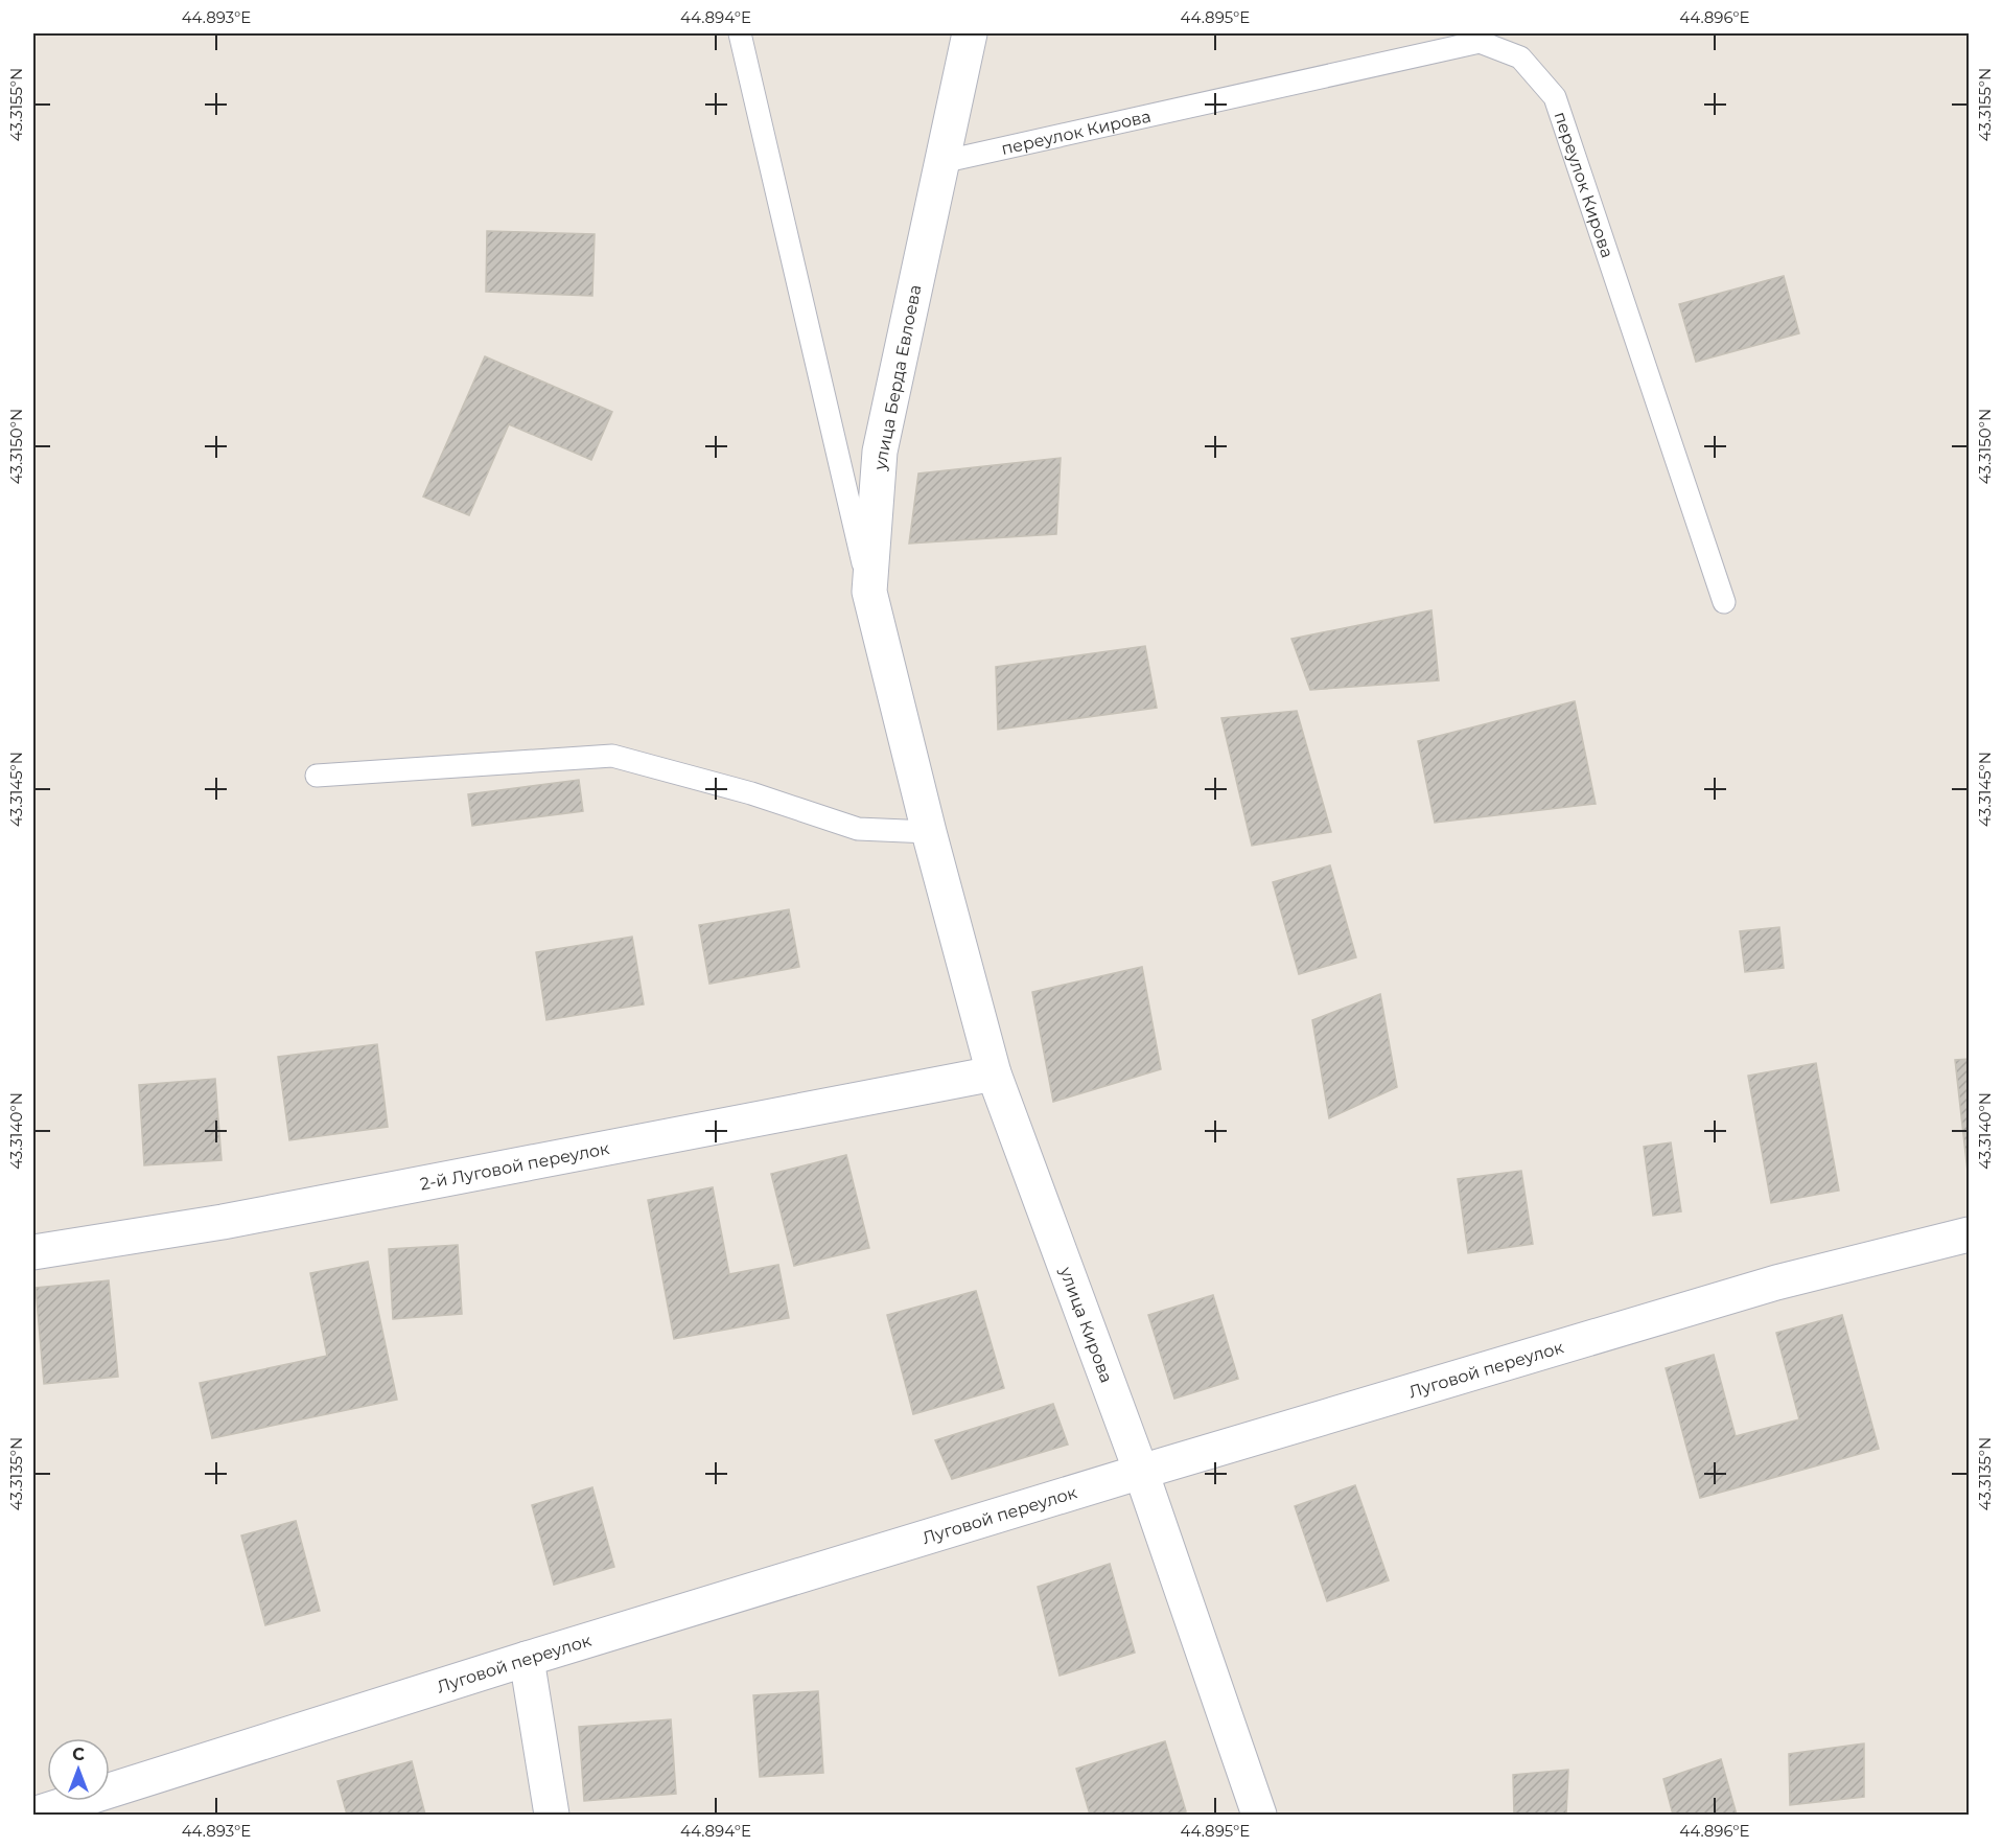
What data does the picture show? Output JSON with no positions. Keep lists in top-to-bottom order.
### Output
{
  "streets": {
    "street": [
      "улица Берда Евлоева",
      "2-й Луговой переулок",
      "улица Кирова",
      "Луговой переулок"
    ],
    "lane": ["переулок Кирова"]
  },
  "crossings": [
    ["переулок Кирова", "улица Берда Евлоева"],
    ["улица Берда Евлоева", "улица Кирова"],
    ["2-й Луговой переулок", "улица Кирова"],
    ["улица Кирова", "Луговой переулок"]
  ],
  "north": "top",
  "coordinates": [
    "44.893°E",
    "44.894°E",
    "44.895°E",
    "44.896°E",
    "43.3155°N",
    "43.3150°N",
    "43.3145°N",
    "43.3140°N",
    "43.3135°N"
  ]
}
